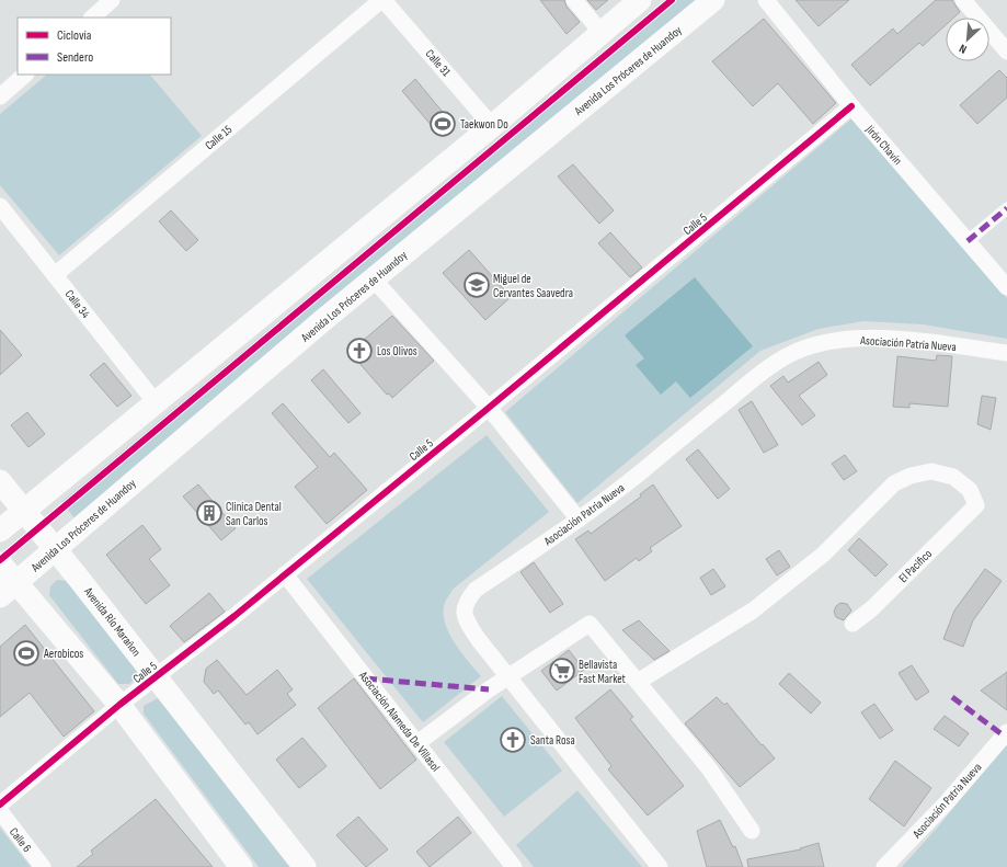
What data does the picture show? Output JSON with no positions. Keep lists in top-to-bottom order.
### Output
{
  "streets": {
    "main road": ["Avenida Los Próceres de Huandoy", "Avenida Río Marañon"],
    "street": [
      "Calle 31",
      "Calle 15",
      "Jirón Chavín",
      "Calle 5",
      "Calle 34",
      "Asociación Patria Nueva",
      "El Pacifico",
      "Asociación Alameda De Villasol",
      "Calle 6"
    ]
  },
  "crossings": [
    ["Calle 31", "Calle 15"],
    ["Avenida Los Próceres de Huandoy", "Avenida Río Marañon"],
    ["Calle 15", "Calle 34"],
    ["Jirón Chavín", "Calle 5"],
    ["Calle 5", "Avenida Río Marañon"],
    ["Calle 5", "Asociación Alameda De Villasol"]
  ],
  "places": {
    "sports": ["Taekwon Do", "Aerobicos"],
    "school or university": ["Miguel de Cervantes Saavedra"],
    "church": ["Los Olivos", "Santa Rosa"],
    "building": ["Clinica Dental San Carlos"],
    "supermarket": ["Bellavista Fast Market"]
  },
  "legend": ["Ciclovía", "Sendero"],
  "north": "bottom left"
}
